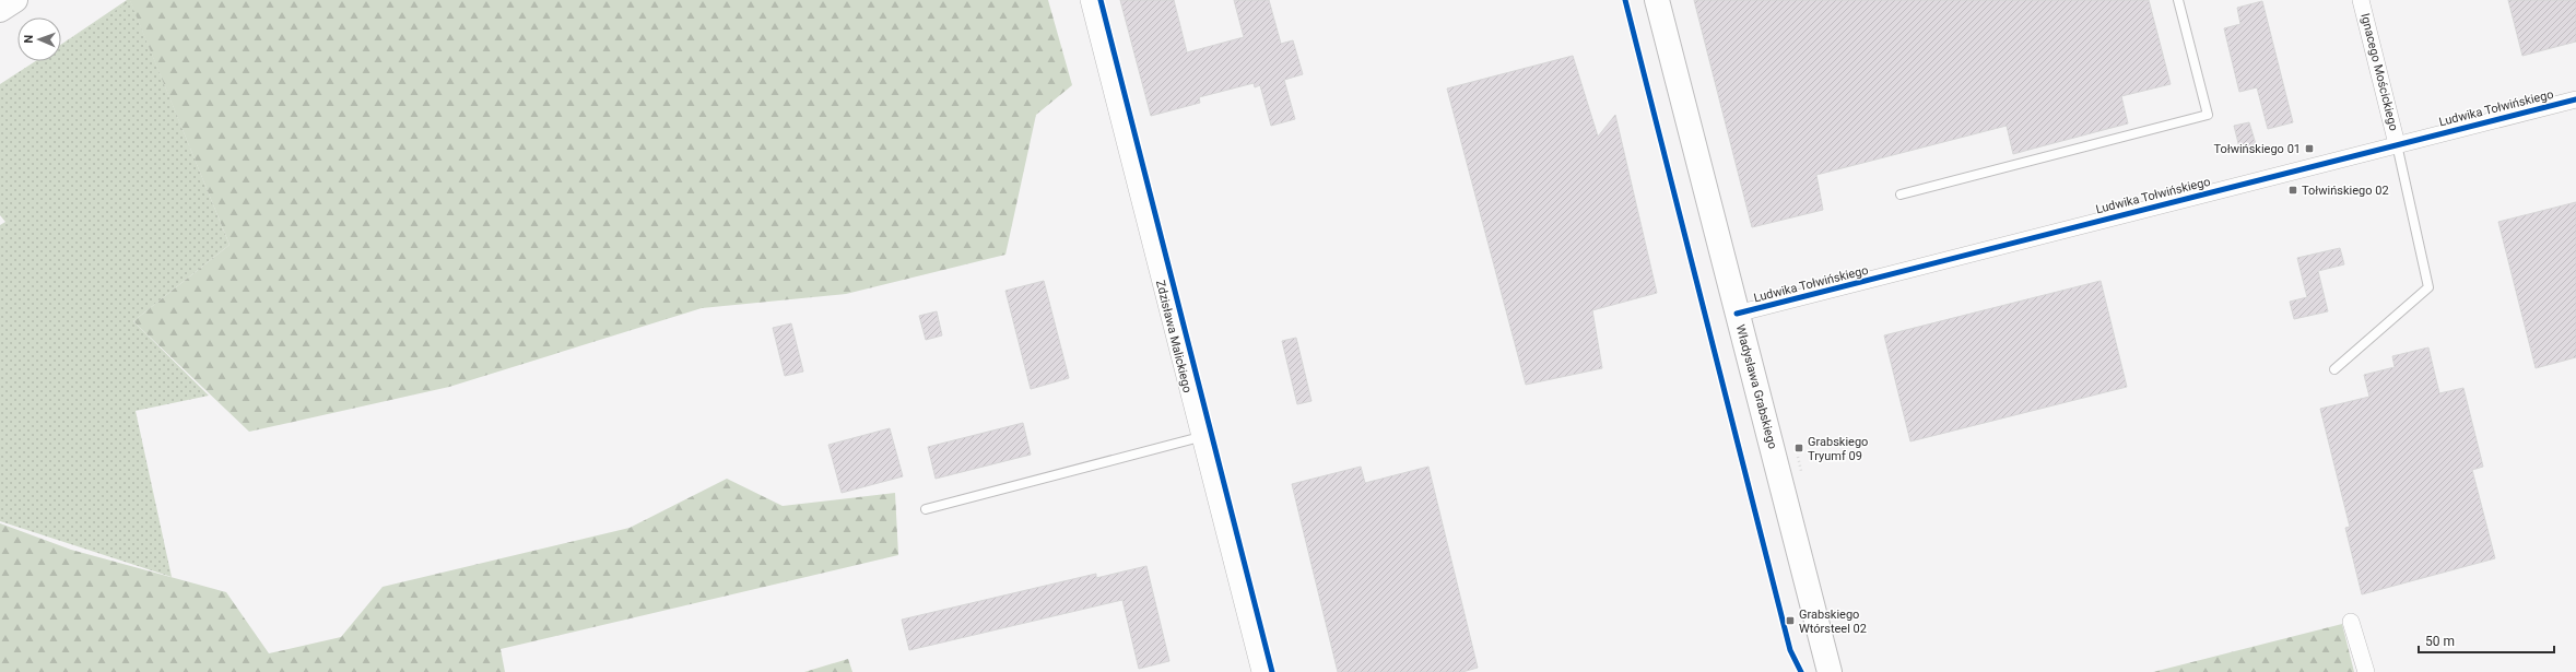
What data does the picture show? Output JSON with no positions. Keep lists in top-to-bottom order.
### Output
{
  "streets": {
    "street": [
      "Ignacego Mościckiego",
      "Ludwika Tołwińskiego",
      "Zdzisława Malickiego",
      "Władysława Grabskiego"
    ]
  },
  "crossings": [
    ["Ignacego Mościckiego", "Ludwika Tołwińskiego"],
    ["Ludwika Tołwińskiego", "Władysława Grabskiego"]
  ],
  "places": {
    "transit": [
      "Tołwińskiego 01",
      "Tołwińskiego 02",
      "Grabskiego Tryumf 09",
      "Grabskiego Wtórsteel 02"
    ]
  },
  "scale_bar": "50 m",
  "north": "left"
}
